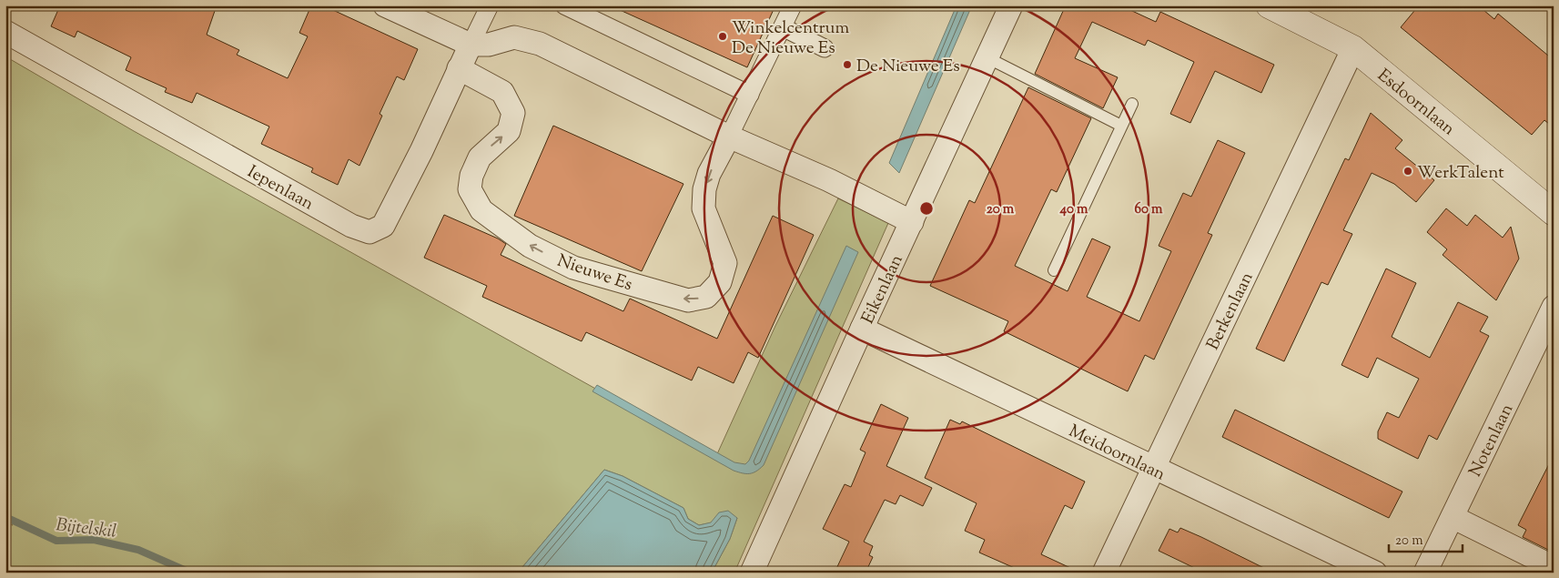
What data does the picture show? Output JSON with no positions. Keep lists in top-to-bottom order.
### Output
{
  "streets": {
    "street": [
      "Esdoornlaan",
      "Iepenlaan",
      "Nieuwe Es",
      "Eikenlaan",
      "Berkenlaan",
      "Notenlaan",
      "Meidoornlaan"
    ]
  },
  "crossings": [
    ["Esdoornlaan", "Berkenlaan"],
    ["Iepenlaan", "Nieuwe Es"],
    ["Eikenlaan", "Meidoornlaan"],
    ["Berkenlaan", "Meidoornlaan"]
  ],
  "water": ["Bijtelskil"],
  "places": ["Winkelcentrum De Nieuwe Es", "De Nieuwe Es", "WerkTalent"],
  "scale_bar": "20 m",
  "rings": ["20 m", "40 m", "60 m"]
}
